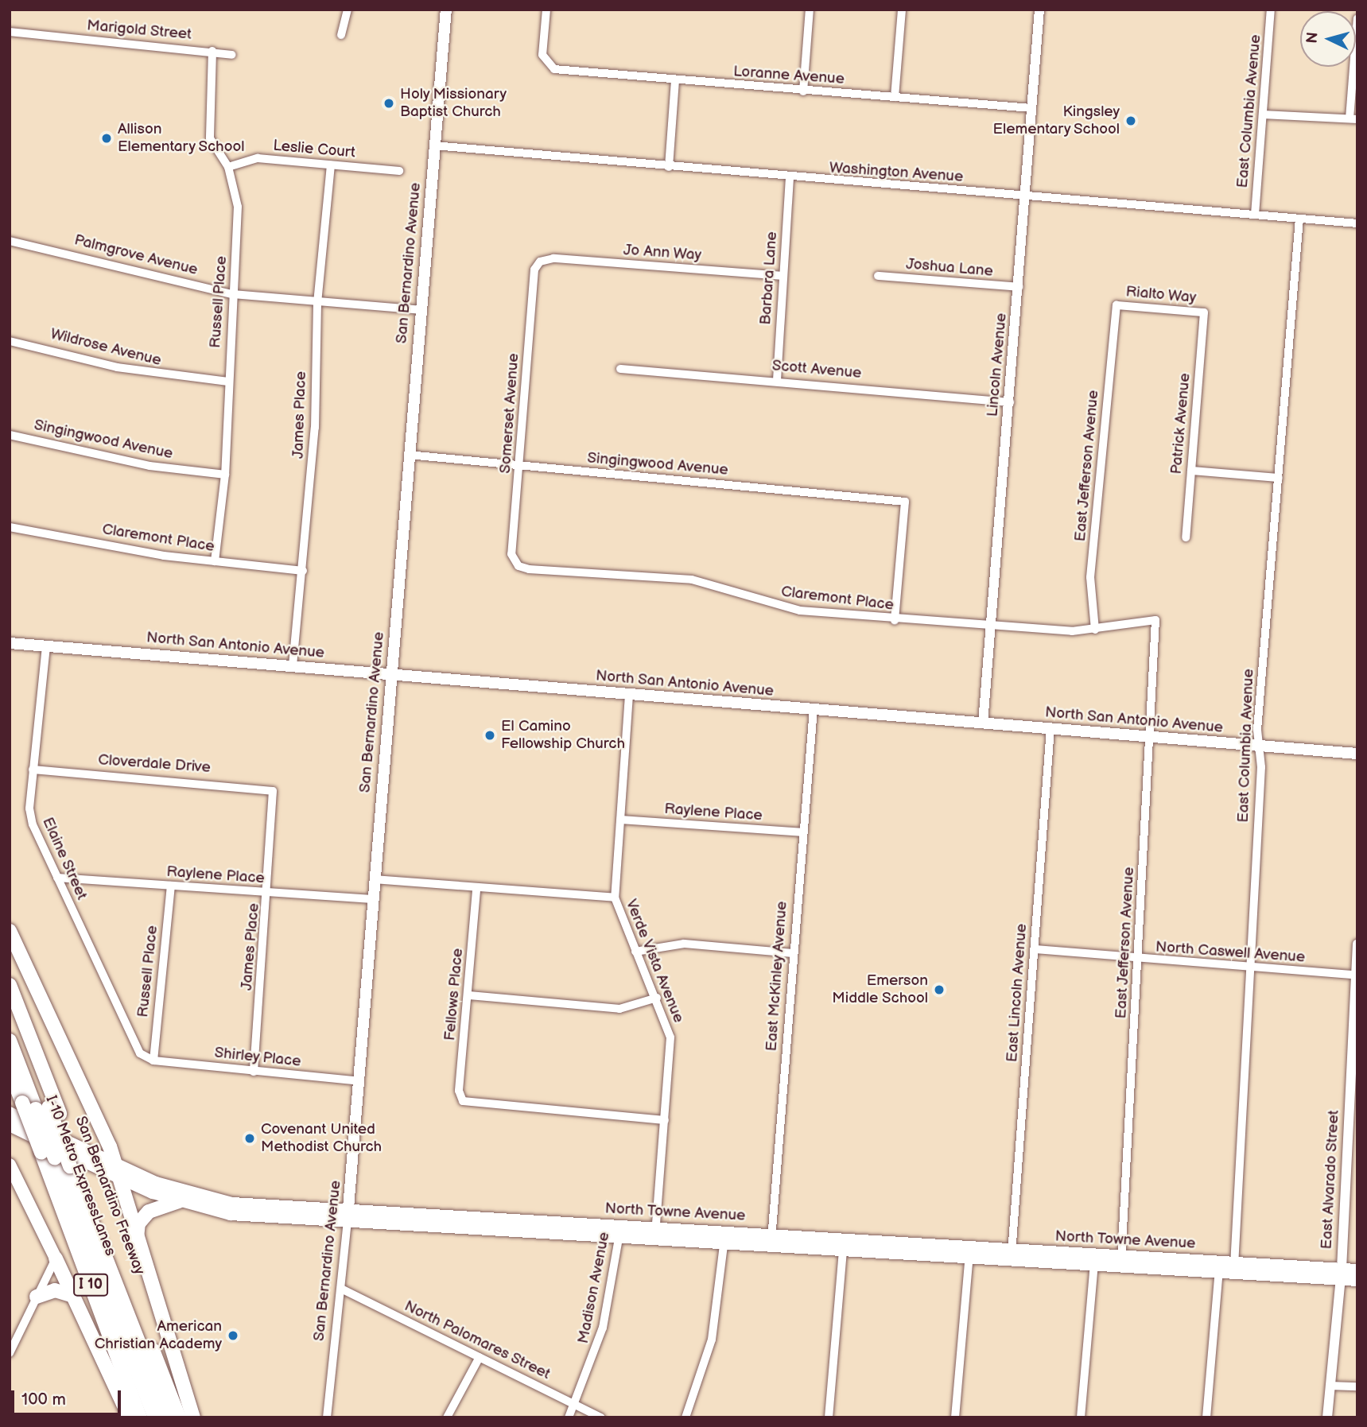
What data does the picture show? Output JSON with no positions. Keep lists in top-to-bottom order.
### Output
{
  "streets": {
    "highway": ["I-10 Metro ExpressLanes", "San Bernardino Freeway", "I 10"],
    "main road": ["San Bernardino Avenue", "North San Antonio Avenue", "North Towne Avenue"],
    "street": [
      "Marigold Street",
      "Loranne Avenue",
      "East Columbia Avenue",
      "Leslie Court",
      "Washington Avenue",
      "Jo Ann Way",
      "Palmgrove Avenue",
      "Joshua Lane",
      "Barbara Lane",
      "Rialto Way",
      "Russell Place",
      "Wildrose Avenue",
      "Lincoln Avenue",
      "Scott Avenue",
      "Somerset Avenue",
      "James Place",
      "Patrick Avenue",
      "Singingwood Avenue",
      "East Jefferson Avenue",
      "Claremont Place",
      "Cloverdale Drive",
      "Raylene Place",
      "Elaine Street",
      "North Caswell Avenue",
      "Verde Vista Avenue",
      "East McKinley Avenue",
      "East Lincoln Avenue",
      "Fellows Place",
      "Shirley Place",
      "East Alvarado Street",
      "Madison Avenue",
      "North Palomares Street"
    ]
  },
  "crossings": [
    ["Marigold Street", "Russell Place"],
    ["Loranne Avenue", "Lincoln Avenue"],
    ["East Columbia Avenue", "Washington Avenue"],
    ["East Columbia Avenue", "North San Antonio Avenue"],
    ["East Columbia Avenue", "North Caswell Avenue"],
    ["East Columbia Avenue", "North Towne Avenue"],
    ["Leslie Court", "Russell Place"],
    ["Leslie Court", "James Place"],
    ["Washington Avenue", "San Bernardino Avenue"],
    ["Washington Avenue", "Barbara Lane"],
    ["Washington Avenue", "Lincoln Avenue"],
    ["Jo Ann Way", "Barbara Lane"],
    ["Jo Ann Way", "Somerset Avenue"],
    ["Palmgrove Avenue", "San Bernardino Avenue"],
    ["Palmgrove Avenue", "Russell Place"],
    ["Palmgrove Avenue", "James Place"],
    ["San Bernardino Avenue", "Singingwood Avenue"],
    ["San Bernardino Avenue", "North San Antonio Avenue"],
    ["San Bernardino Avenue", "Raylene Place"],
    ["San Bernardino Avenue", "Shirley Place"],
    ["San Bernardino Avenue", "North Towne Avenue"],
    ["San Bernardino Avenue", "North Palomares Street"],
    ["Joshua Lane", "Lincoln Avenue"],
    ["Barbara Lane", "Scott Avenue"],
    ["Rialto Way", "Patrick Avenue"],
    ["Rialto Way", "East Jefferson Avenue"],
    ["Russell Place", "Wildrose Avenue"],
    ["Russell Place", "Singingwood Avenue"],
    ["Russell Place", "Claremont Place"],
    ["Russell Place", "Raylene Place"],
    ["Russell Place", "Elaine Street"],
    ["Russell Place", "Shirley Place"],
    ["Lincoln Avenue", "Scott Avenue"],
    ["Lincoln Avenue", "Claremont Place"],
    ["Lincoln Avenue", "North San Antonio Avenue"],
    ["Somerset Avenue", "Singingwood Avenue"],
    ["Somerset Avenue", "Claremont Place"],
    ["James Place", "Claremont Place"],
    ["James Place", "North San Antonio Avenue"],
    ["James Place", "Cloverdale Drive"],
    ["James Place", "Raylene Place"],
    ["James Place", "Shirley Place"],
    ["Singingwood Avenue", "Claremont Place"],
    ["East Jefferson Avenue", "Claremont Place"],
    ["East Jefferson Avenue", "North San Antonio Avenue"],
    ["East Jefferson Avenue", "North Caswell Avenue"],
    ["East Jefferson Avenue", "North Towne Avenue"],
    ["North San Antonio Avenue", "Elaine Street"],
    ["North San Antonio Avenue", "Verde Vista Avenue"],
    ["North San Antonio Avenue", "East McKinley Avenue"],
    ["North San Antonio Avenue", "East Lincoln Avenue"],
    ["Cloverdale Drive", "Elaine Street"],
    ["Raylene Place", "Elaine Street"],
    ["Raylene Place", "Verde Vista Avenue"],
    ["Raylene Place", "East McKinley Avenue"],
    ["Elaine Street", "Shirley Place"],
    ["North Caswell Avenue", "East Lincoln Avenue"],
    ["North Caswell Avenue", "East Alvarado Street"],
    ["Verde Vista Avenue", "Fellows Place"],
    ["Verde Vista Avenue", "North Towne Avenue"],
    ["East McKinley Avenue", "North Towne Avenue"],
    ["East Lincoln Avenue", "North Towne Avenue"],
    ["I-10 Metro ExpressLanes", "San Bernardino Freeway"],
    ["East Alvarado Street", "North Towne Avenue"],
    ["North Towne Avenue", "Madison Avenue"],
    ["Madison Avenue", "North Palomares Street"]
  ],
  "places": [
    "Holy Missionary Baptist Church",
    "Kingsley Elementary School",
    "Allison Elementary School",
    "El Camino Fellowship Church",
    "Emerson Middle School",
    "Covenant United Methodist Church",
    "American Christian Academy"
  ],
  "scale_bar": "100 m",
  "north": "left"
}
